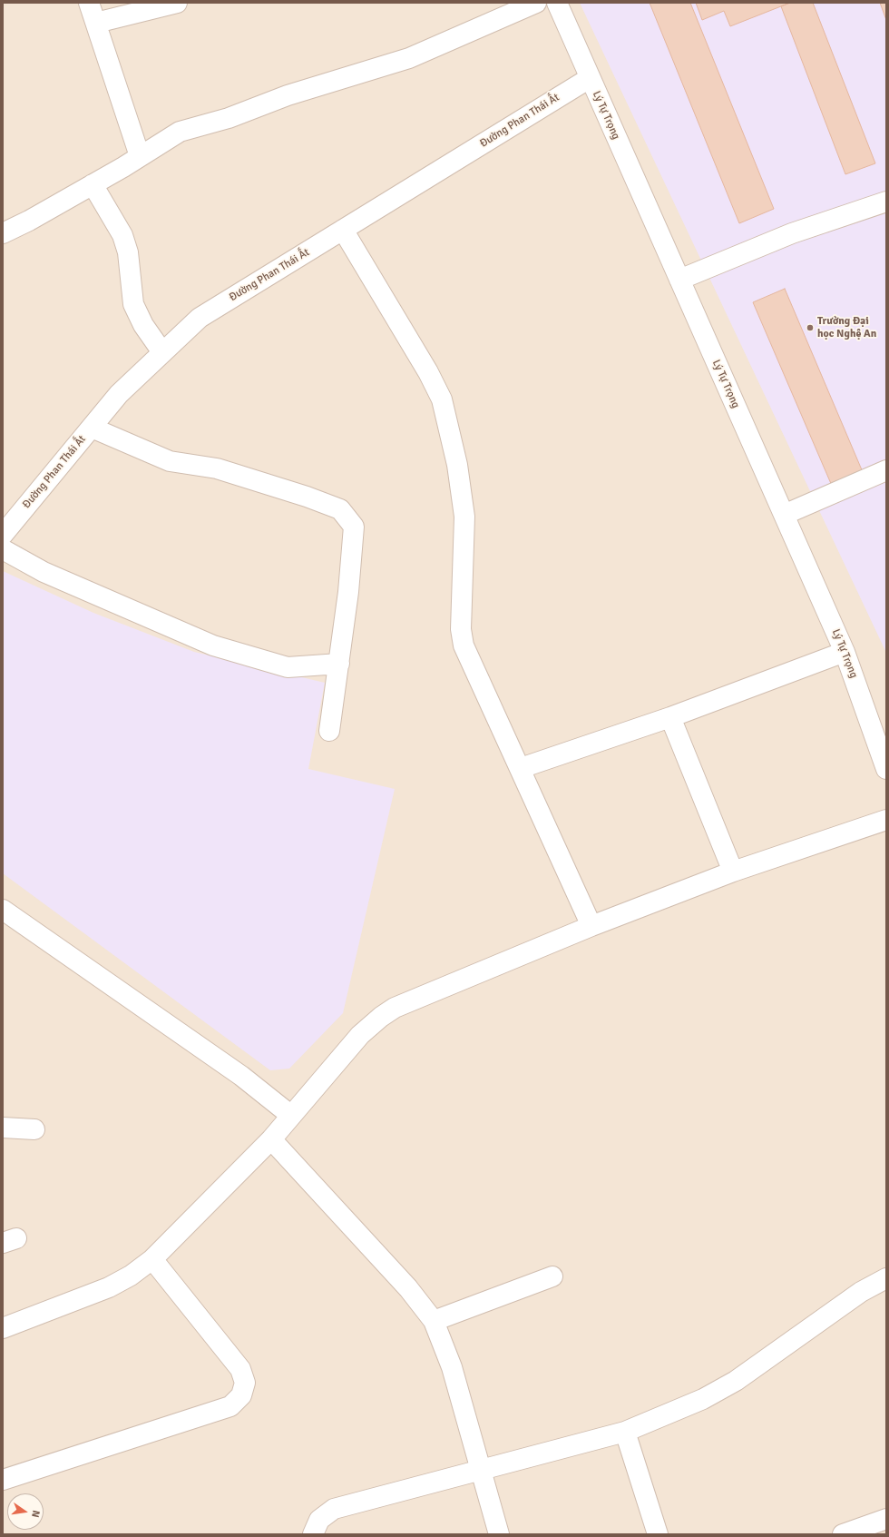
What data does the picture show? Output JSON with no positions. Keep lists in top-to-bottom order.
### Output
{
  "streets": {
    "street": ["Lý Tự Trọng", "Đường Phan Thái Ất"]
  },
  "crossings": [
    ["Lý Tự Trọng", "Đường Phan Thái Ất"]
  ],
  "places": ["Trường Đại học Nghệ An"],
  "north": "right"
}
